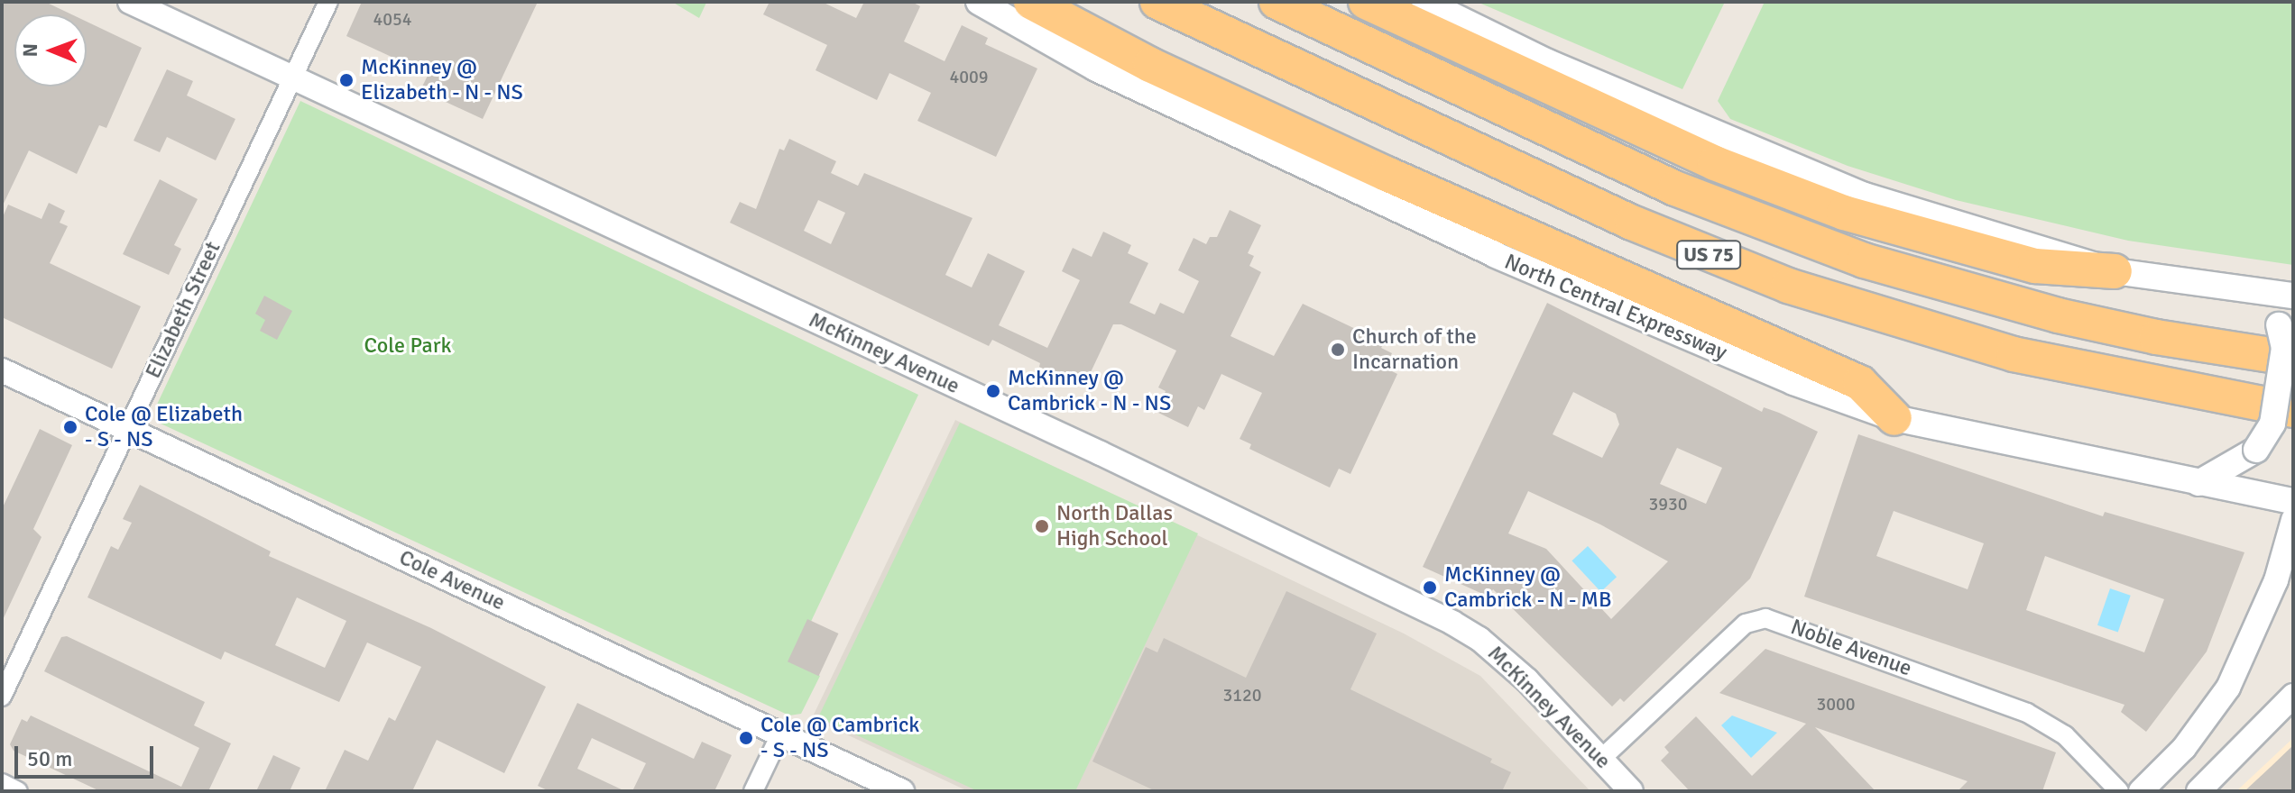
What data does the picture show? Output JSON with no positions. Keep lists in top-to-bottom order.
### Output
{
  "streets": {
    "highway": ["US 75"],
    "main road": ["North Central Expressway"],
    "street": [
      "Elizabeth Street",
      "McKinney Avenue",
      "Cole Avenue",
      "Noble Avenue"
    ]
  },
  "crossings": [
    ["Elizabeth Street", "McKinney Avenue"],
    ["Elizabeth Street", "Cole Avenue"],
    ["McKinney Avenue", "Noble Avenue"]
  ],
  "parks": ["Cole Park"],
  "places": [
    "McKinney @ Elizabeth - N - NS",
    "Church of the Incarnation",
    "McKinney @ Cambrick - N - NS",
    "Cole @ Elizabeth - S - NS",
    "North Dallas High School",
    "McKinney @ Cambrick - N - MB",
    "Cole @ Cambrick - S - NS"
  ],
  "house_numbers": [
    "4054",
    "4009",
    "3930",
    "3120",
    "3000"
  ],
  "scale_bar": "50 m",
  "north": "left"
}
